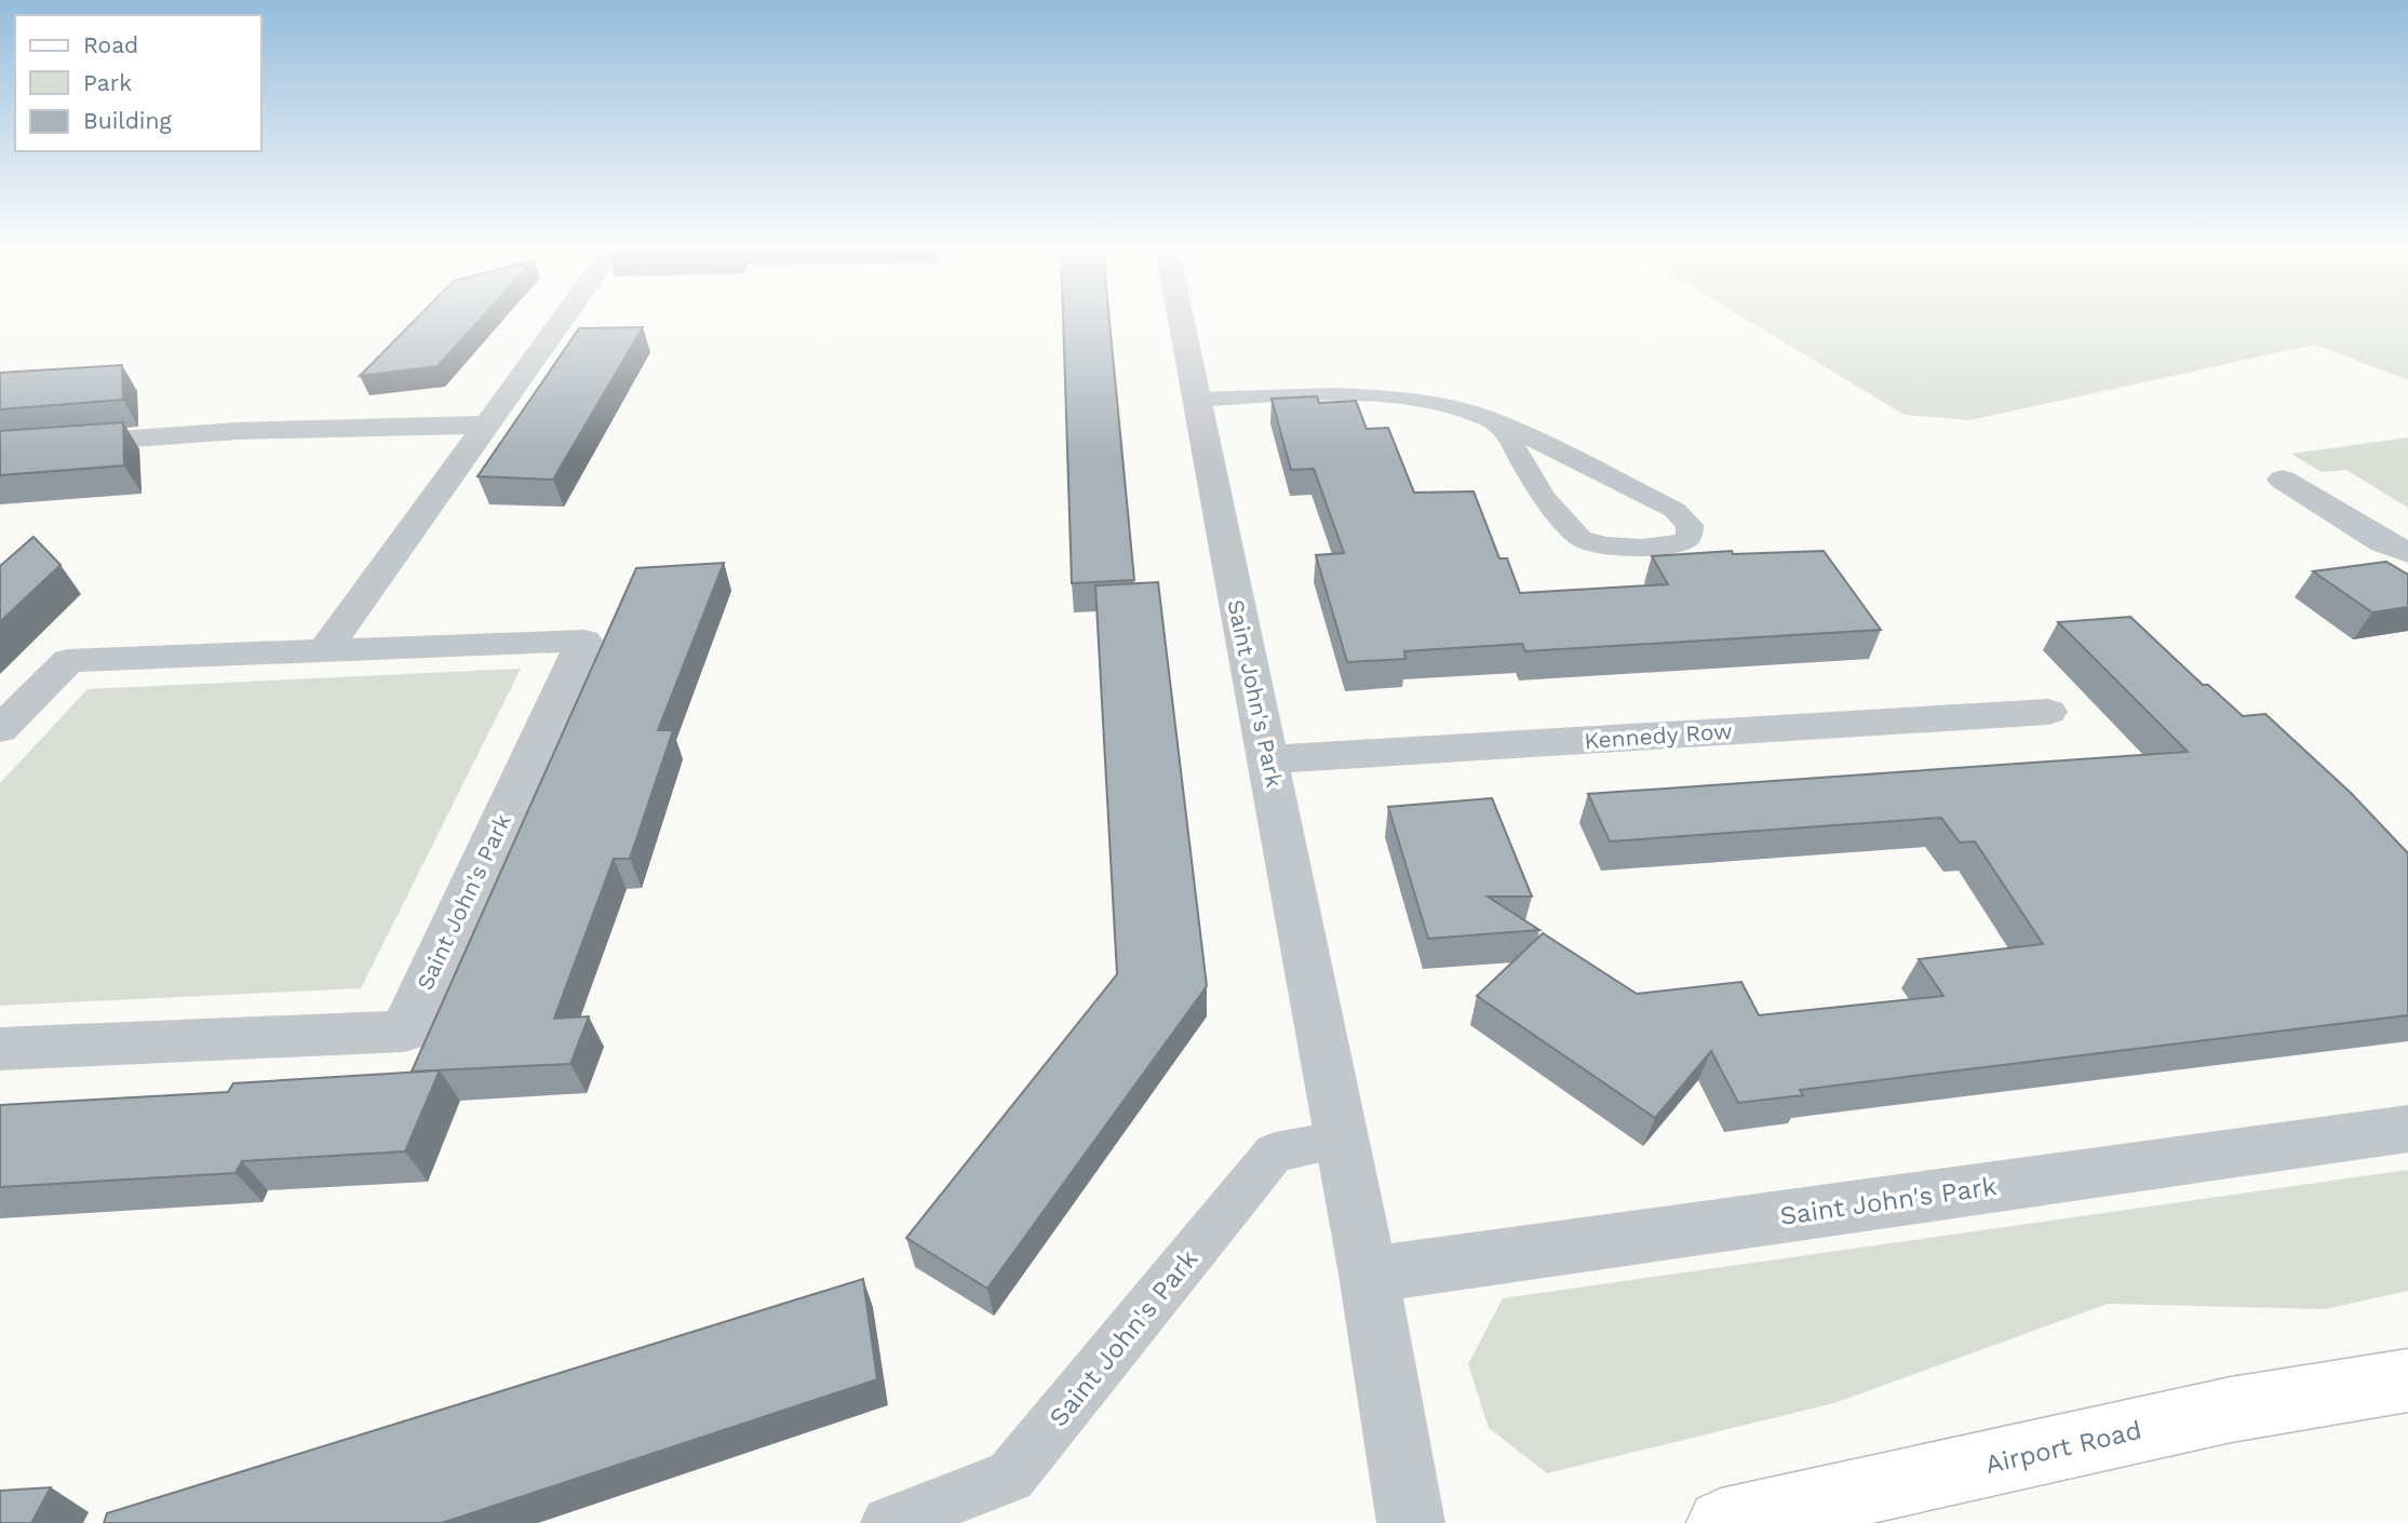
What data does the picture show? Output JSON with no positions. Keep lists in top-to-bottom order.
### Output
{
  "streets": {
    "main road": ["Airport Road"],
    "street": ["Saint John's Park", "Kennedy Row"]
  },
  "crossings": [
    ["Saint John's Park", "Kennedy Row"]
  ],
  "legend": ["Road", "Park", "Building"]
}
